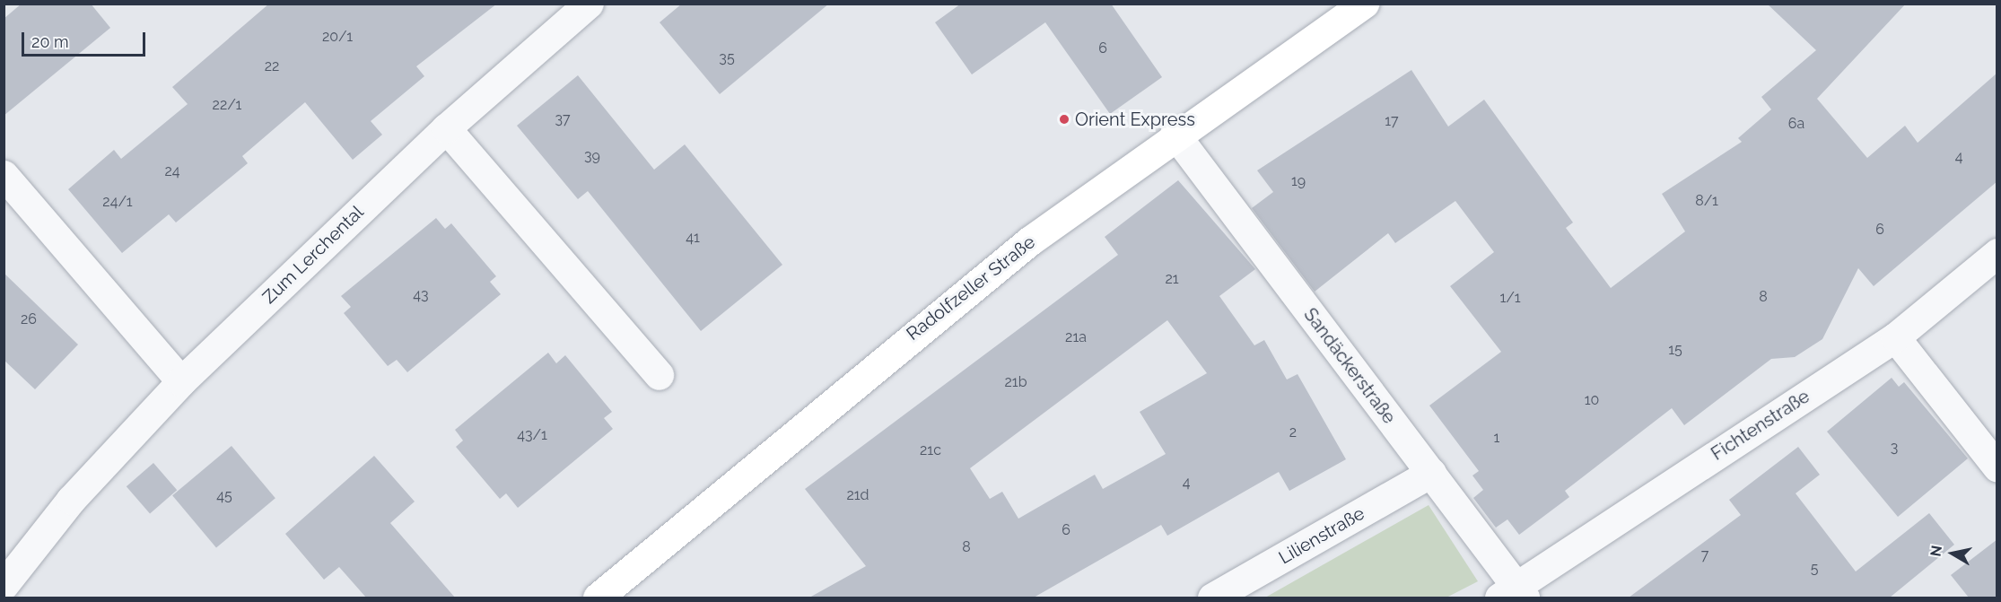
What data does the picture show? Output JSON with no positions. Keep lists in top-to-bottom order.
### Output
{
  "streets": {
    "street": [
      "Zum Lerchental",
      "Radolfzeller Straße",
      "Sandäckerstraße",
      "Fichtenstraße",
      "Lilienstraße"
    ]
  },
  "crossings": [
    ["Radolfzeller Straße", "Sandäckerstraße"],
    ["Sandäckerstraße", "Fichtenstraße"],
    ["Sandäckerstraße", "Lilienstraße"]
  ],
  "places": ["Orient Express"],
  "house_numbers": [
    "20/1",
    "6",
    "35",
    "22",
    "22/1",
    "37",
    "17",
    "6a",
    "39",
    "4",
    "24",
    "19",
    "8/1",
    "24/1",
    "6",
    "41",
    "21",
    "43",
    "8",
    "1/1",
    "26",
    "21a",
    "15",
    "21b",
    "10",
    "2",
    "43/1",
    "1",
    "3",
    "21c",
    "4",
    "21d",
    "45",
    "6",
    "8",
    "7",
    "5"
  ],
  "scale_bar": "20 m",
  "north": "left"
}
